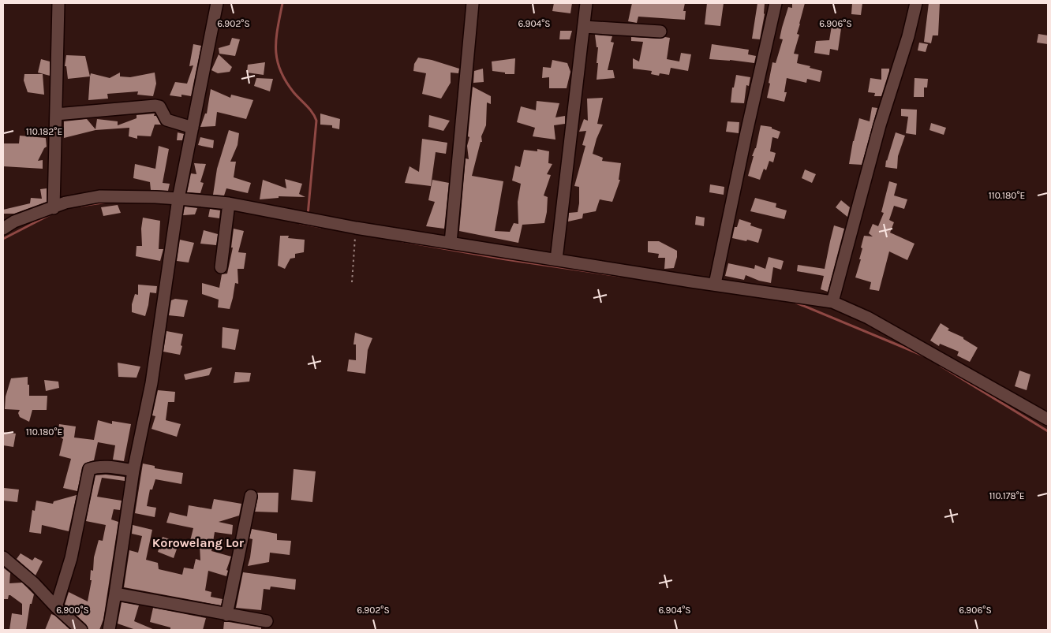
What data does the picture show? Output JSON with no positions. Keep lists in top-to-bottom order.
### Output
{
  "districts": ["Korowelang Lor"],
  "coordinates": [
    "6.902°S",
    "6.904°S",
    "6.906°S",
    "110.182°E",
    "110.180°E",
    "110.178°E",
    "6.900°S"
  ]
}
